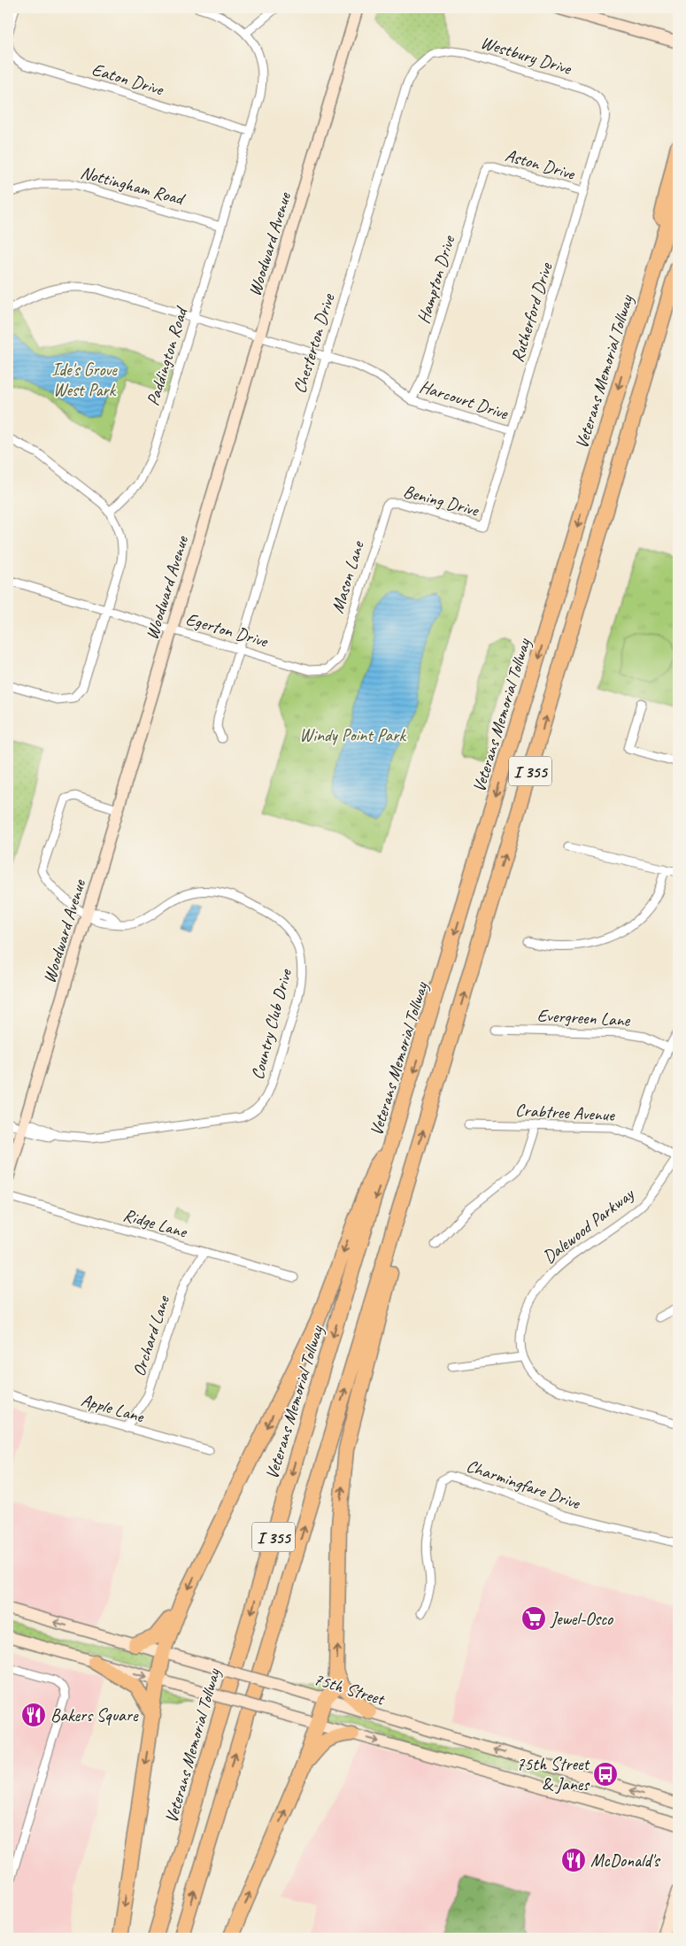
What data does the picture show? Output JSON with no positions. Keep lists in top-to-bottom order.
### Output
{
  "streets": {
    "highway": ["Veterans Memorial Tollway", "I 355"],
    "main road": ["Woodward Avenue", "75th Street"],
    "street": [
      "Westbury Drive",
      "Eaton Drive",
      "Aston Drive",
      "Nottingham Road",
      "Hampton Drive",
      "Rutherford Drive",
      "Chesterton Drive",
      "Paddington Road",
      "Harcourt Drive",
      "Bening Drive",
      "Mason Lane",
      "Egerton Drive",
      "Evergreen Lane",
      "Country Club Drive",
      "Crabtree Avenue",
      "Ridge Lane",
      "Dalewood Parkway",
      "Orchard Lane",
      "Apple Lane",
      "Charmingfare Drive"
    ]
  },
  "crossings": [
    ["Westbury Drive", "Rutherford Drive"],
    ["Westbury Drive", "Chesterton Drive"],
    ["Eaton Drive", "Paddington Road"],
    ["Aston Drive", "Hampton Drive"],
    ["Aston Drive", "Rutherford Drive"],
    ["Nottingham Road", "Paddington Road"],
    ["Woodward Avenue", "Harcourt Drive"],
    ["Woodward Avenue", "Egerton Drive"],
    ["Woodward Avenue", "Country Club Drive"],
    ["Hampton Drive", "Harcourt Drive"],
    ["Rutherford Drive", "Harcourt Drive"],
    ["Rutherford Drive", "Bening Drive"],
    ["Chesterton Drive", "Harcourt Drive"],
    ["Chesterton Drive", "Egerton Drive"],
    ["Paddington Road", "Harcourt Drive"],
    ["Bening Drive", "Mason Lane"],
    ["Mason Lane", "Egerton Drive"],
    ["Crabtree Avenue", "Dalewood Parkway"],
    ["Ridge Lane", "Orchard Lane"],
    ["Orchard Lane", "Apple Lane"]
  ],
  "parks": ["Ide's Grove West Park", "Windy Point Park"],
  "places": {
    "supermarket": ["Jewel-Osco"],
    "restaurant": ["Bakers Square", "McDonald's"],
    "bus stop": ["75th Street & Janes"]
  }
}
